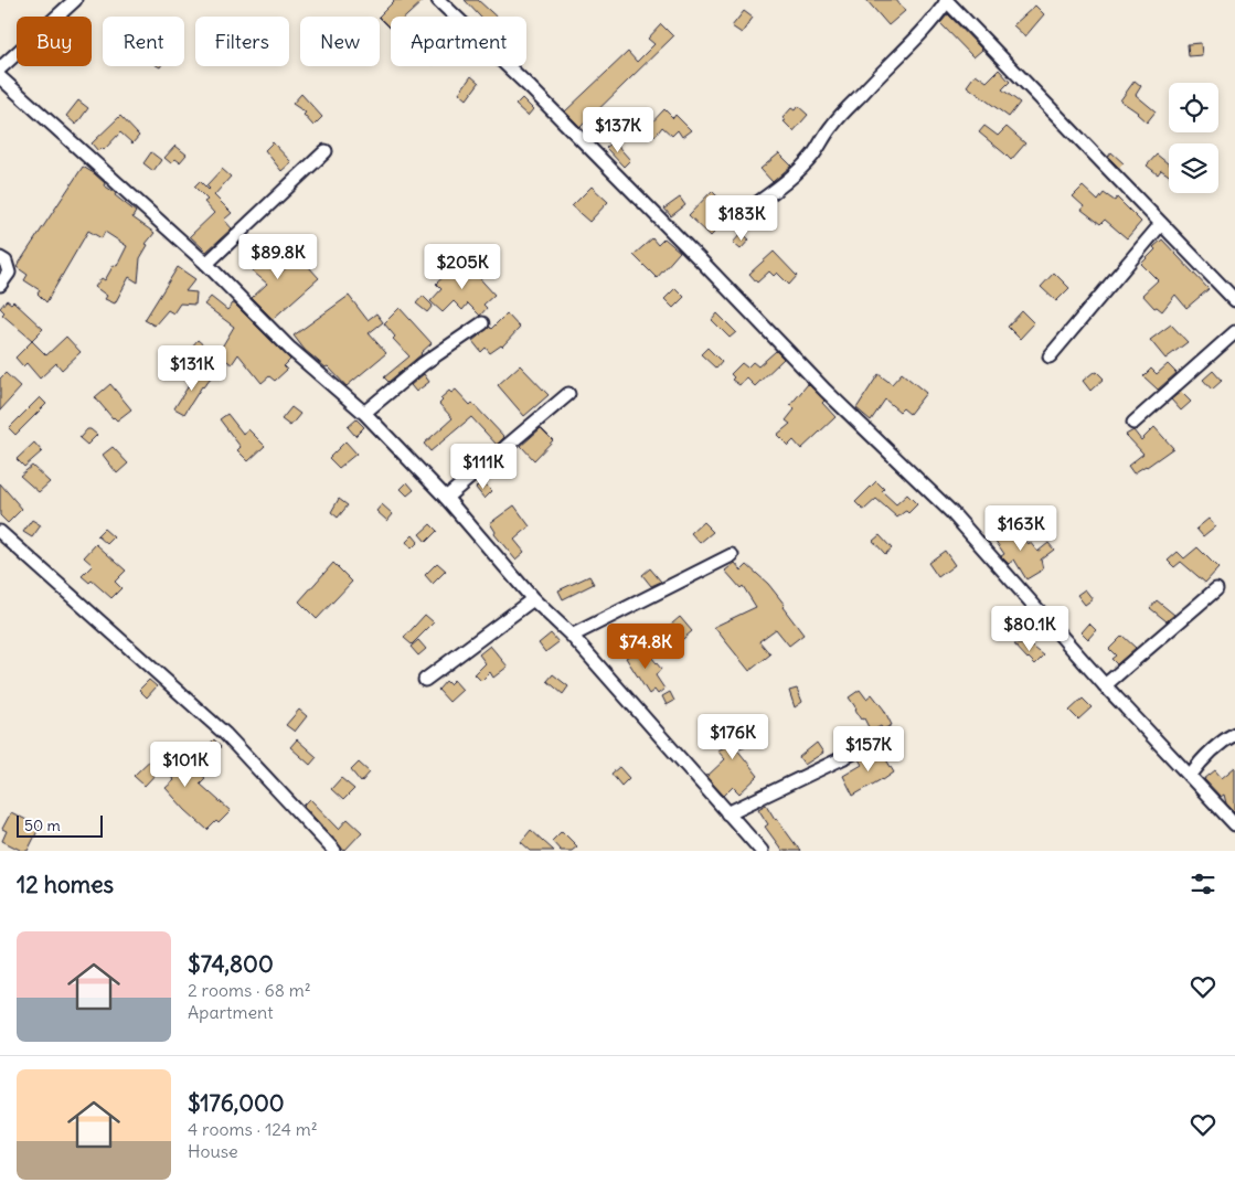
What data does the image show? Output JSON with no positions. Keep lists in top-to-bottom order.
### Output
{
  "scale_bar": "50 m",
  "page": {
    "chip": [
      "Buy",
      "Rent",
      "Filters",
      "New",
      "Apartment"
    ],
    "price": [
      "$137K",
      "$183K",
      "$89.8K",
      "$205K",
      "$131K",
      "$111K",
      "$163K",
      "$80.1K",
      "$74.8K",
      "$176K",
      "$157K",
      "$101K"
    ],
    "scale": "50 m",
    "heading": "12 homes",
    "list": [
      {
        "name": "$74,800",
        "note": "2 rooms · 68 m² · Apartment"
      },
      {
        "name": "$176,000",
        "note": "4 rooms · 124 m² · House"
      }
    ]
  }
}
